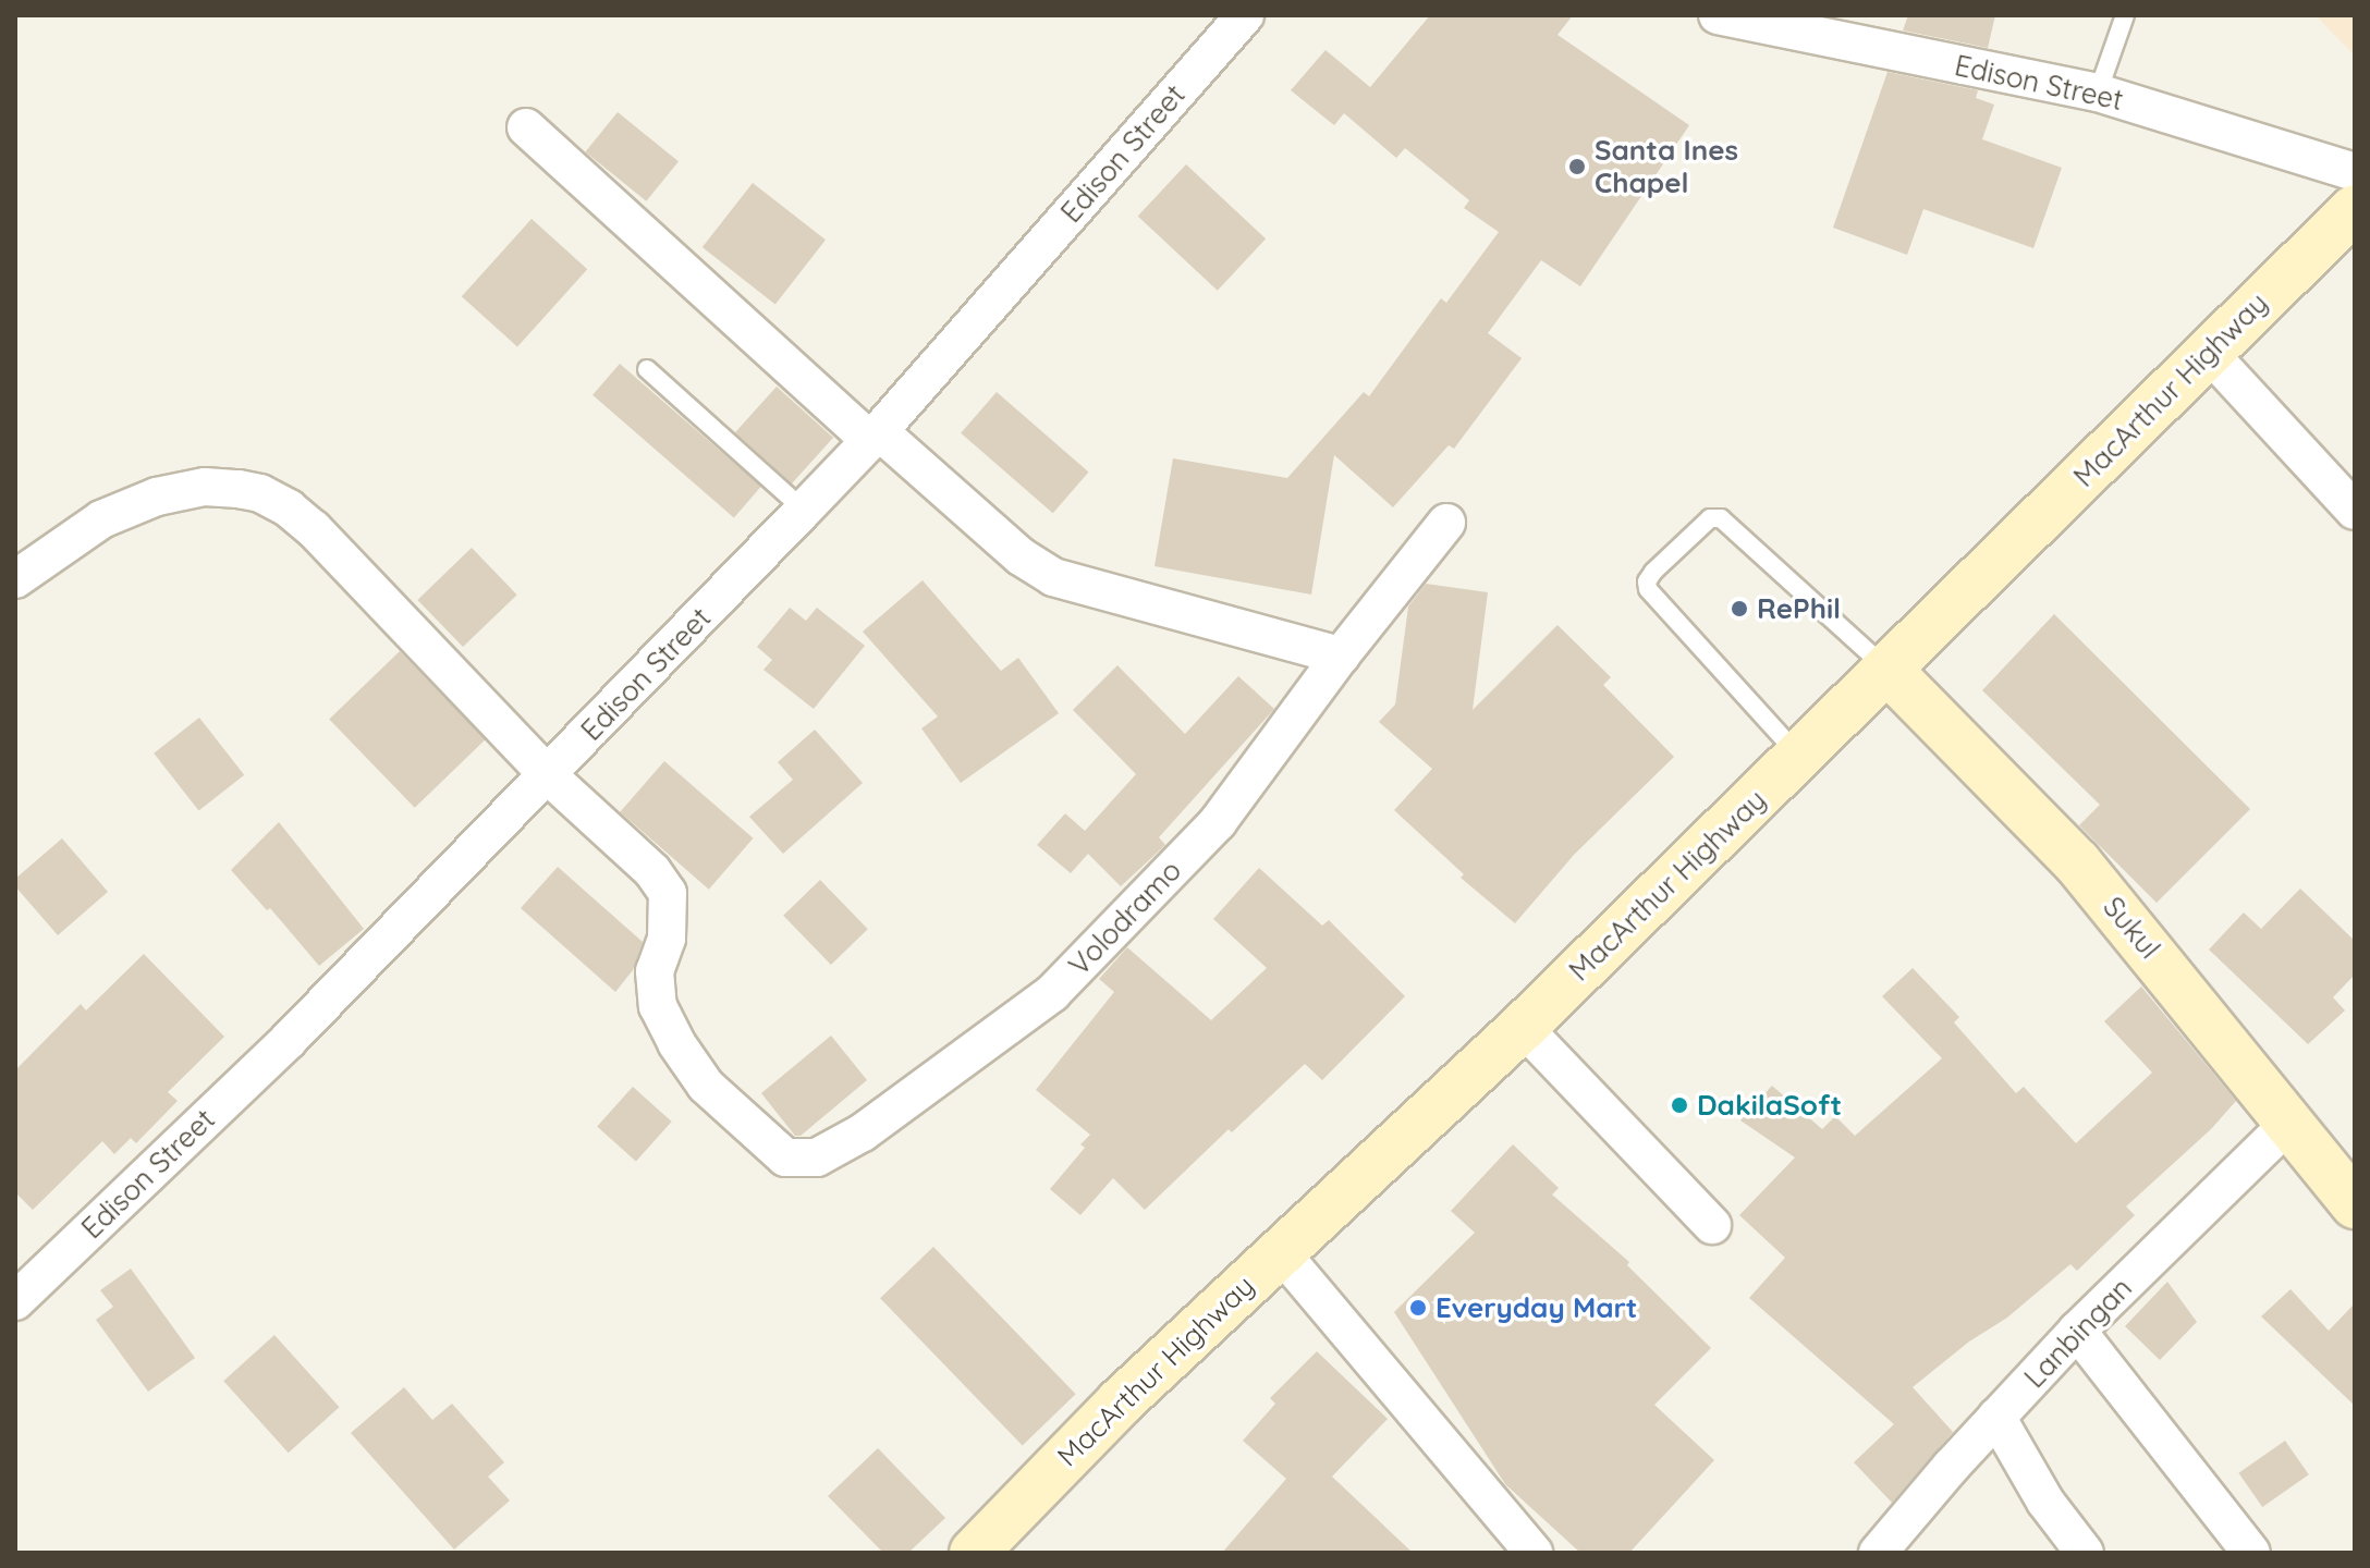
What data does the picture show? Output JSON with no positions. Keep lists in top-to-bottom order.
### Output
{
  "streets": {
    "main road": ["MacArthur Highway", "Sukul"],
    "street": ["Edison Street", "Volodramo", "Lanbingan"]
  },
  "crossings": [
    ["Edison Street", "Volodramo"],
    ["MacArthur Highway", "Sukul"],
    ["Sukul", "Lanbingan"]
  ],
  "places": [
    "Santa Ines Chapel",
    "RePhil",
    "DakilaSoft",
    "Everyday Mart"
  ]
}
